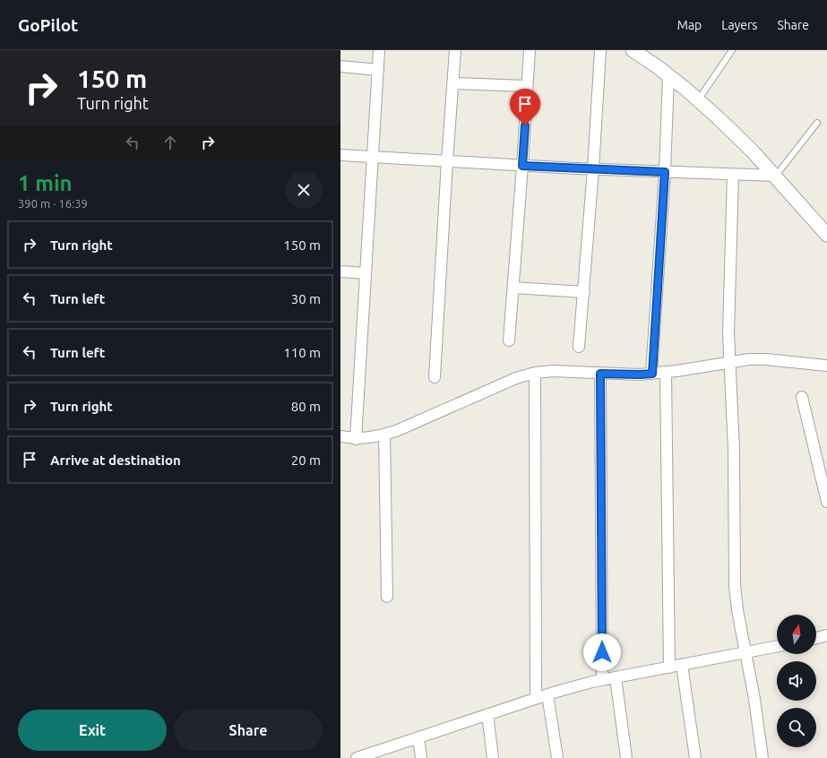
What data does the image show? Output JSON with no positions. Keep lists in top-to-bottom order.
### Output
{
  "north": "top",
  "page": {
    "header": "GoPilot",
    "nav": ["Map", "Layers", "Share"],
    "turn": ["150 m", "Turn right"],
    "heading": ["1 min", "390 m · 16:39"],
    "list": [
      {
        "name": "Turn right",
        "value": "150 m"
      },
      {
        "name": "Turn left",
        "value": "30 m"
      },
      {
        "name": "Turn left",
        "value": "110 m"
      },
      {
        "name": "Turn right",
        "value": "80 m"
      },
      {
        "name": "Arrive at destination",
        "value": "20 m"
      }
    ],
    "buttons": ["Exit", "Share"]
  }
}
